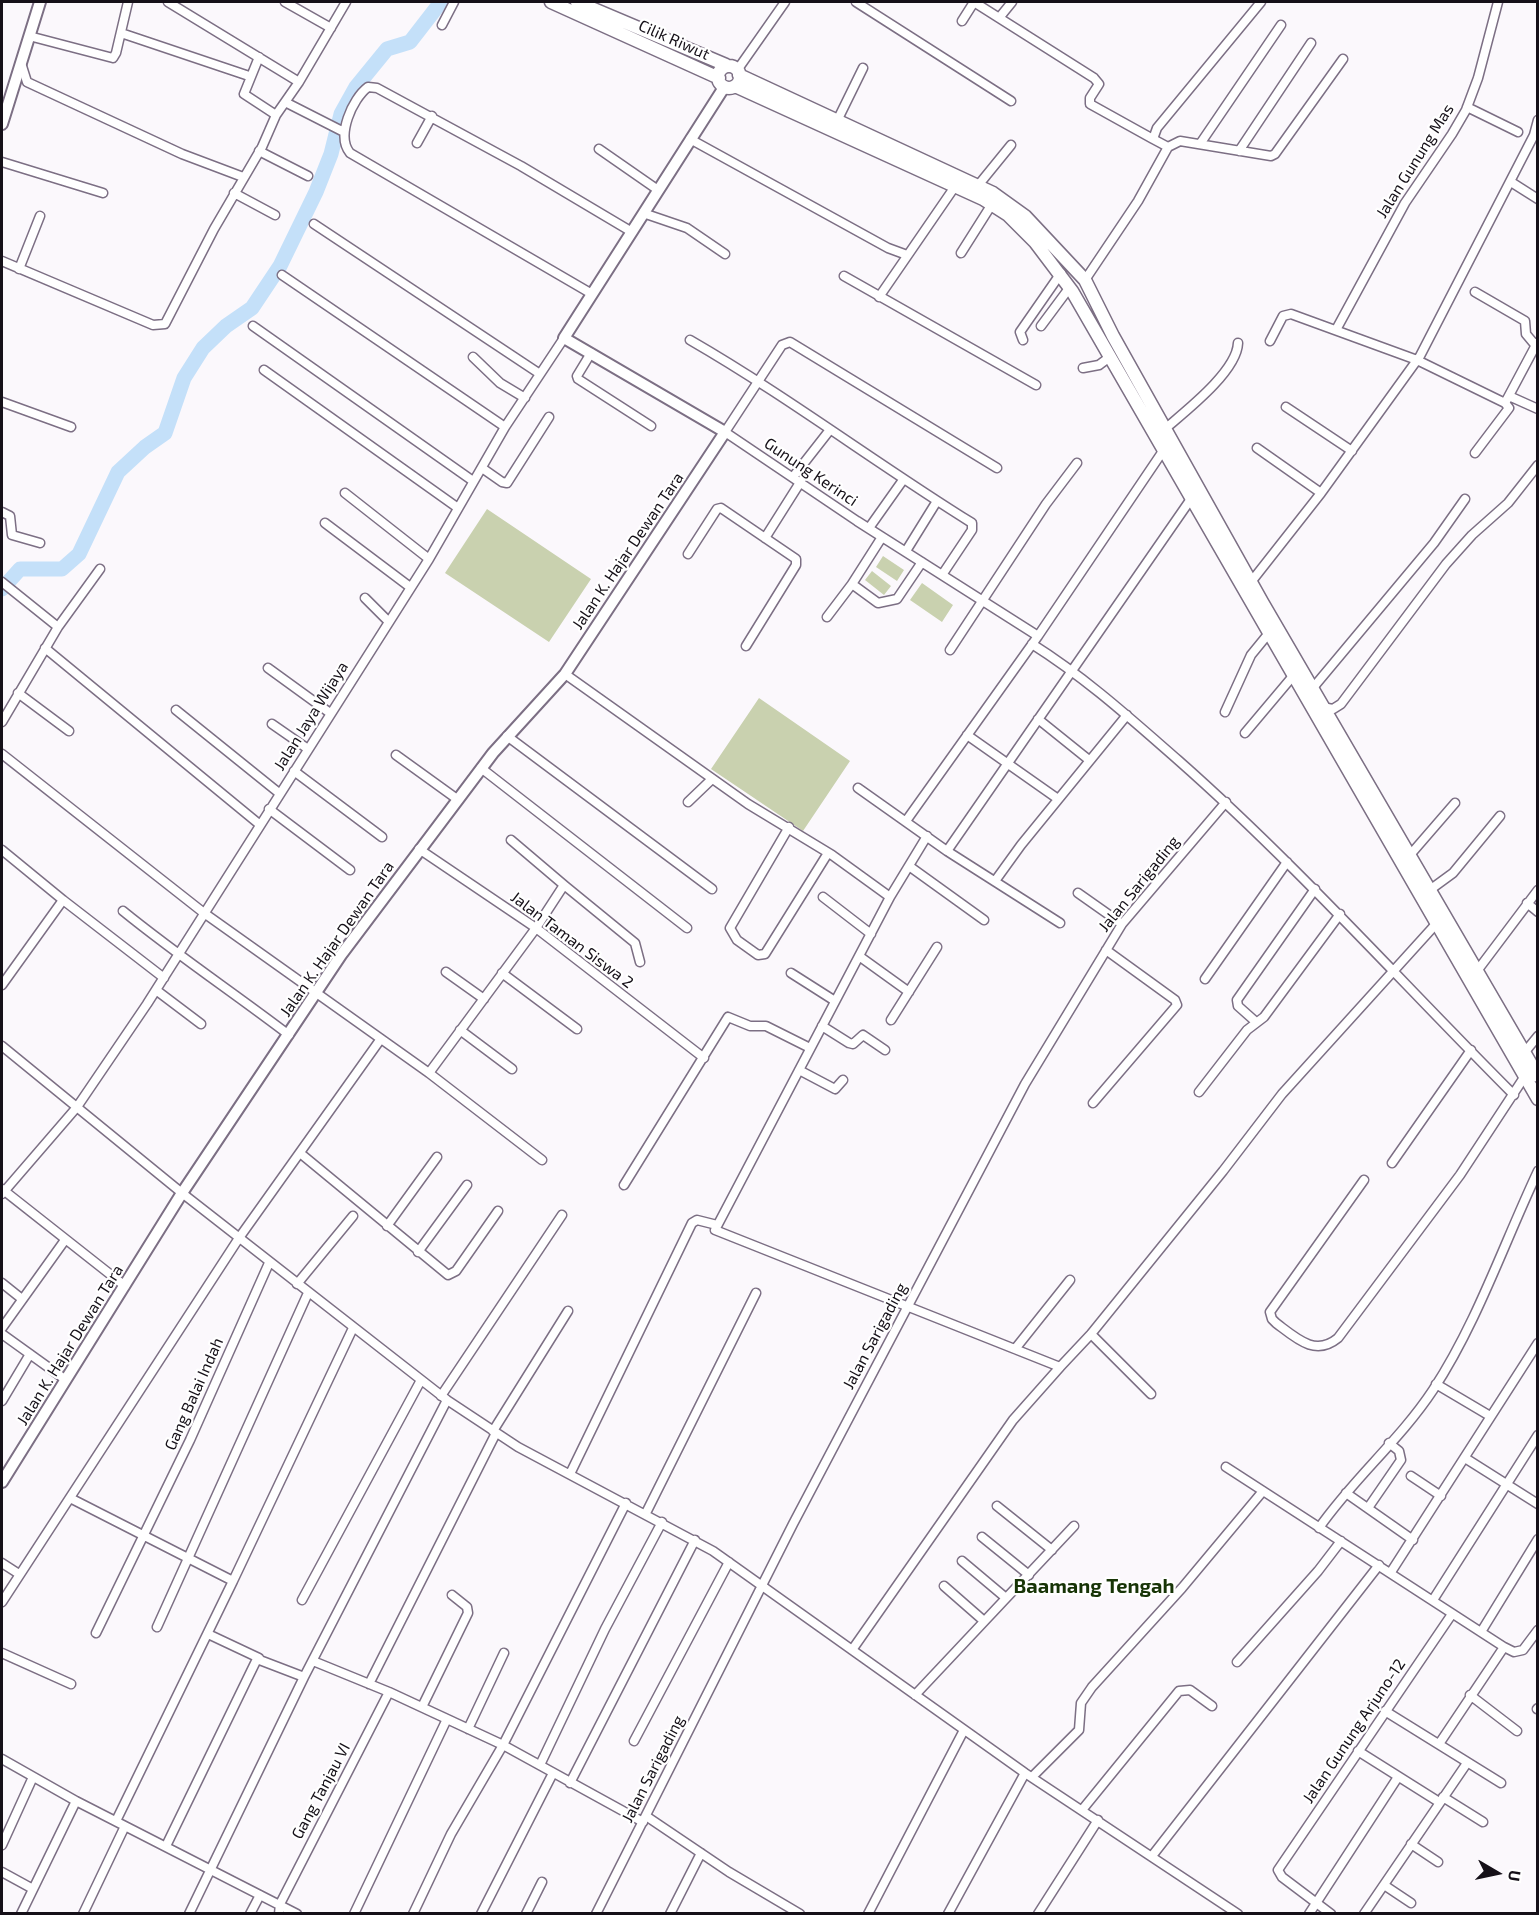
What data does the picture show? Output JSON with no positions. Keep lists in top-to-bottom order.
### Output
{
  "streets": {
    "main road": ["Cilik Riwut"],
    "street": [
      "Jalan Gunung Mas",
      "Gunung Kerinci",
      "Jalan K. Hajar Dewan Tara",
      "Jalan Jaya Wijaya",
      "Jalan Sarigading",
      "Jalan Taman Siswa 2",
      "Gang Balai Indah",
      "Jalan Gunung Arjuno-12",
      "Gang Tanjau VI"
    ]
  },
  "crossings": [
    ["Gunung Kerinci", "Jalan K. Hajar Dewan Tara"],
    ["Gunung Kerinci", "Jalan Jaya Wijaya"],
    ["Jalan K. Hajar Dewan Tara", "Jalan Taman Siswa 2"]
  ],
  "districts": ["Baamang Tengah"],
  "north": "right"
}
